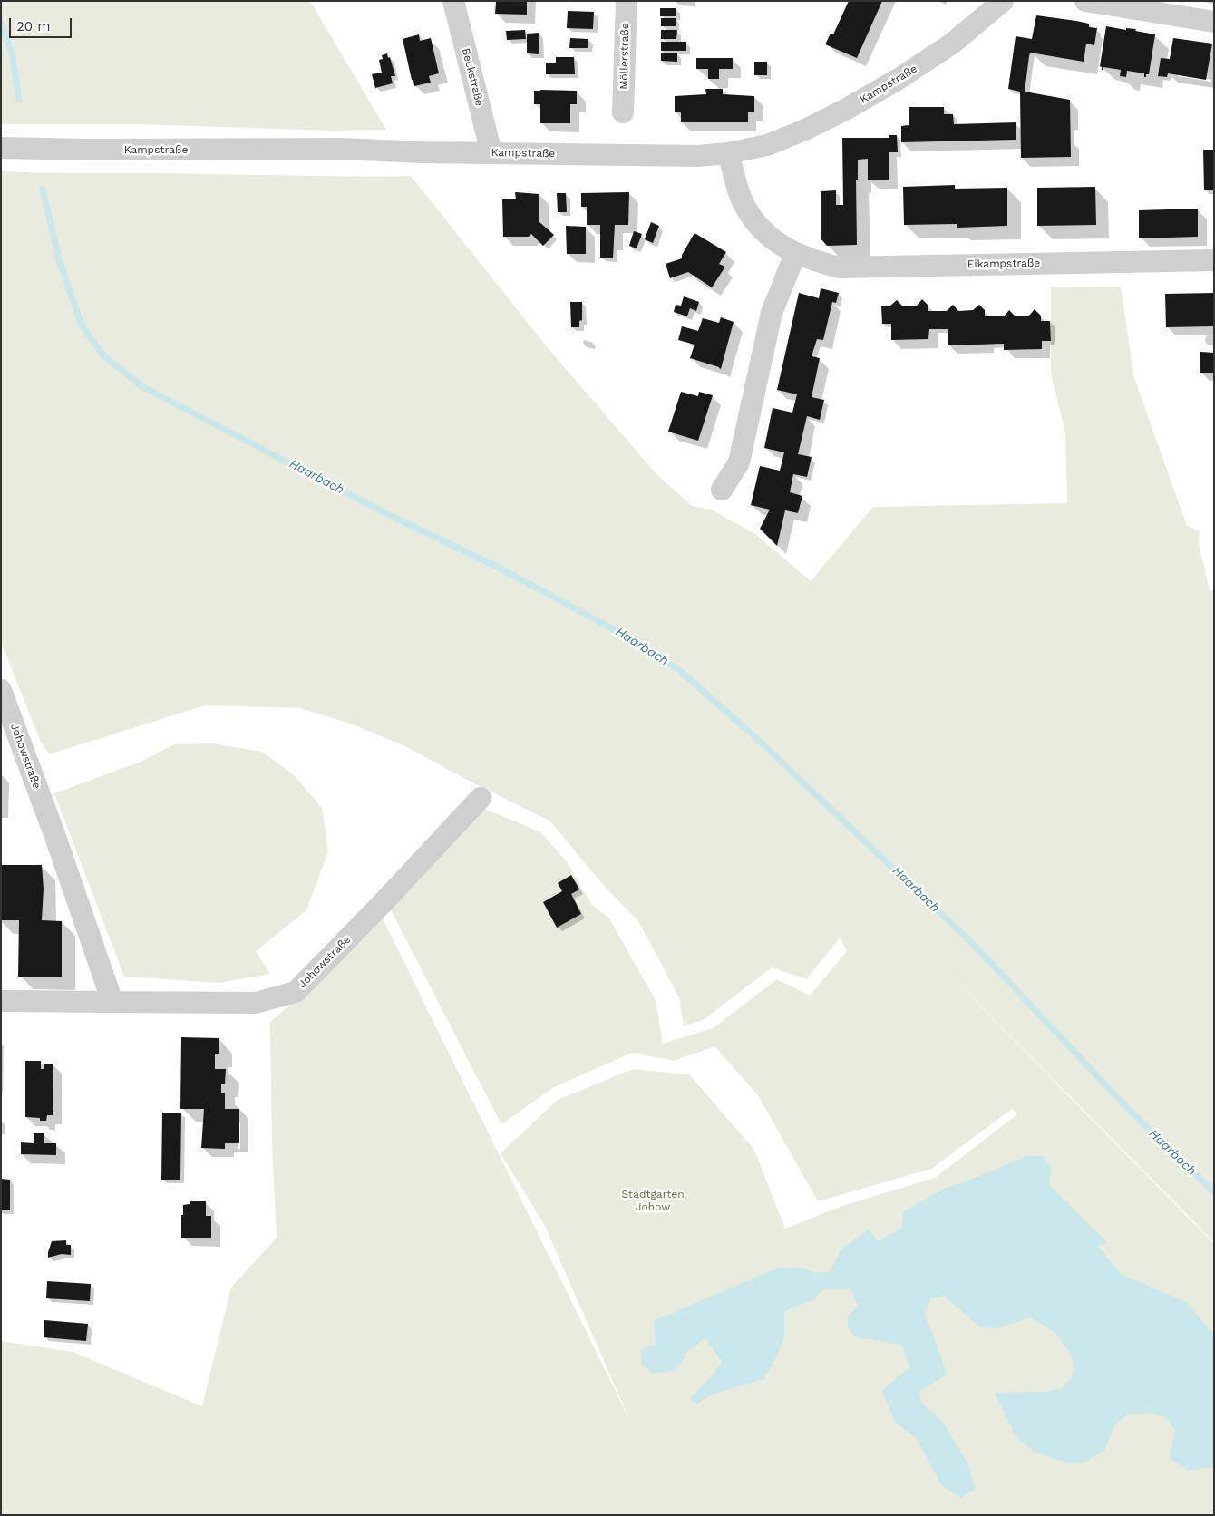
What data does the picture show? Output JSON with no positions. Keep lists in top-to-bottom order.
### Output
{
  "streets": {
    "street": [
      "Möllerstraße",
      "Beckstraße",
      "Kampstraße",
      "Eikampstraße",
      "Johowstraße"
    ]
  },
  "crossings": [
    ["Beckstraße", "Kampstraße"],
    ["Kampstraße", "Eikampstraße"]
  ],
  "water": ["Haarbach"],
  "parks": ["Stadtgarten Johow"],
  "scale_bar": "20 m"
}
